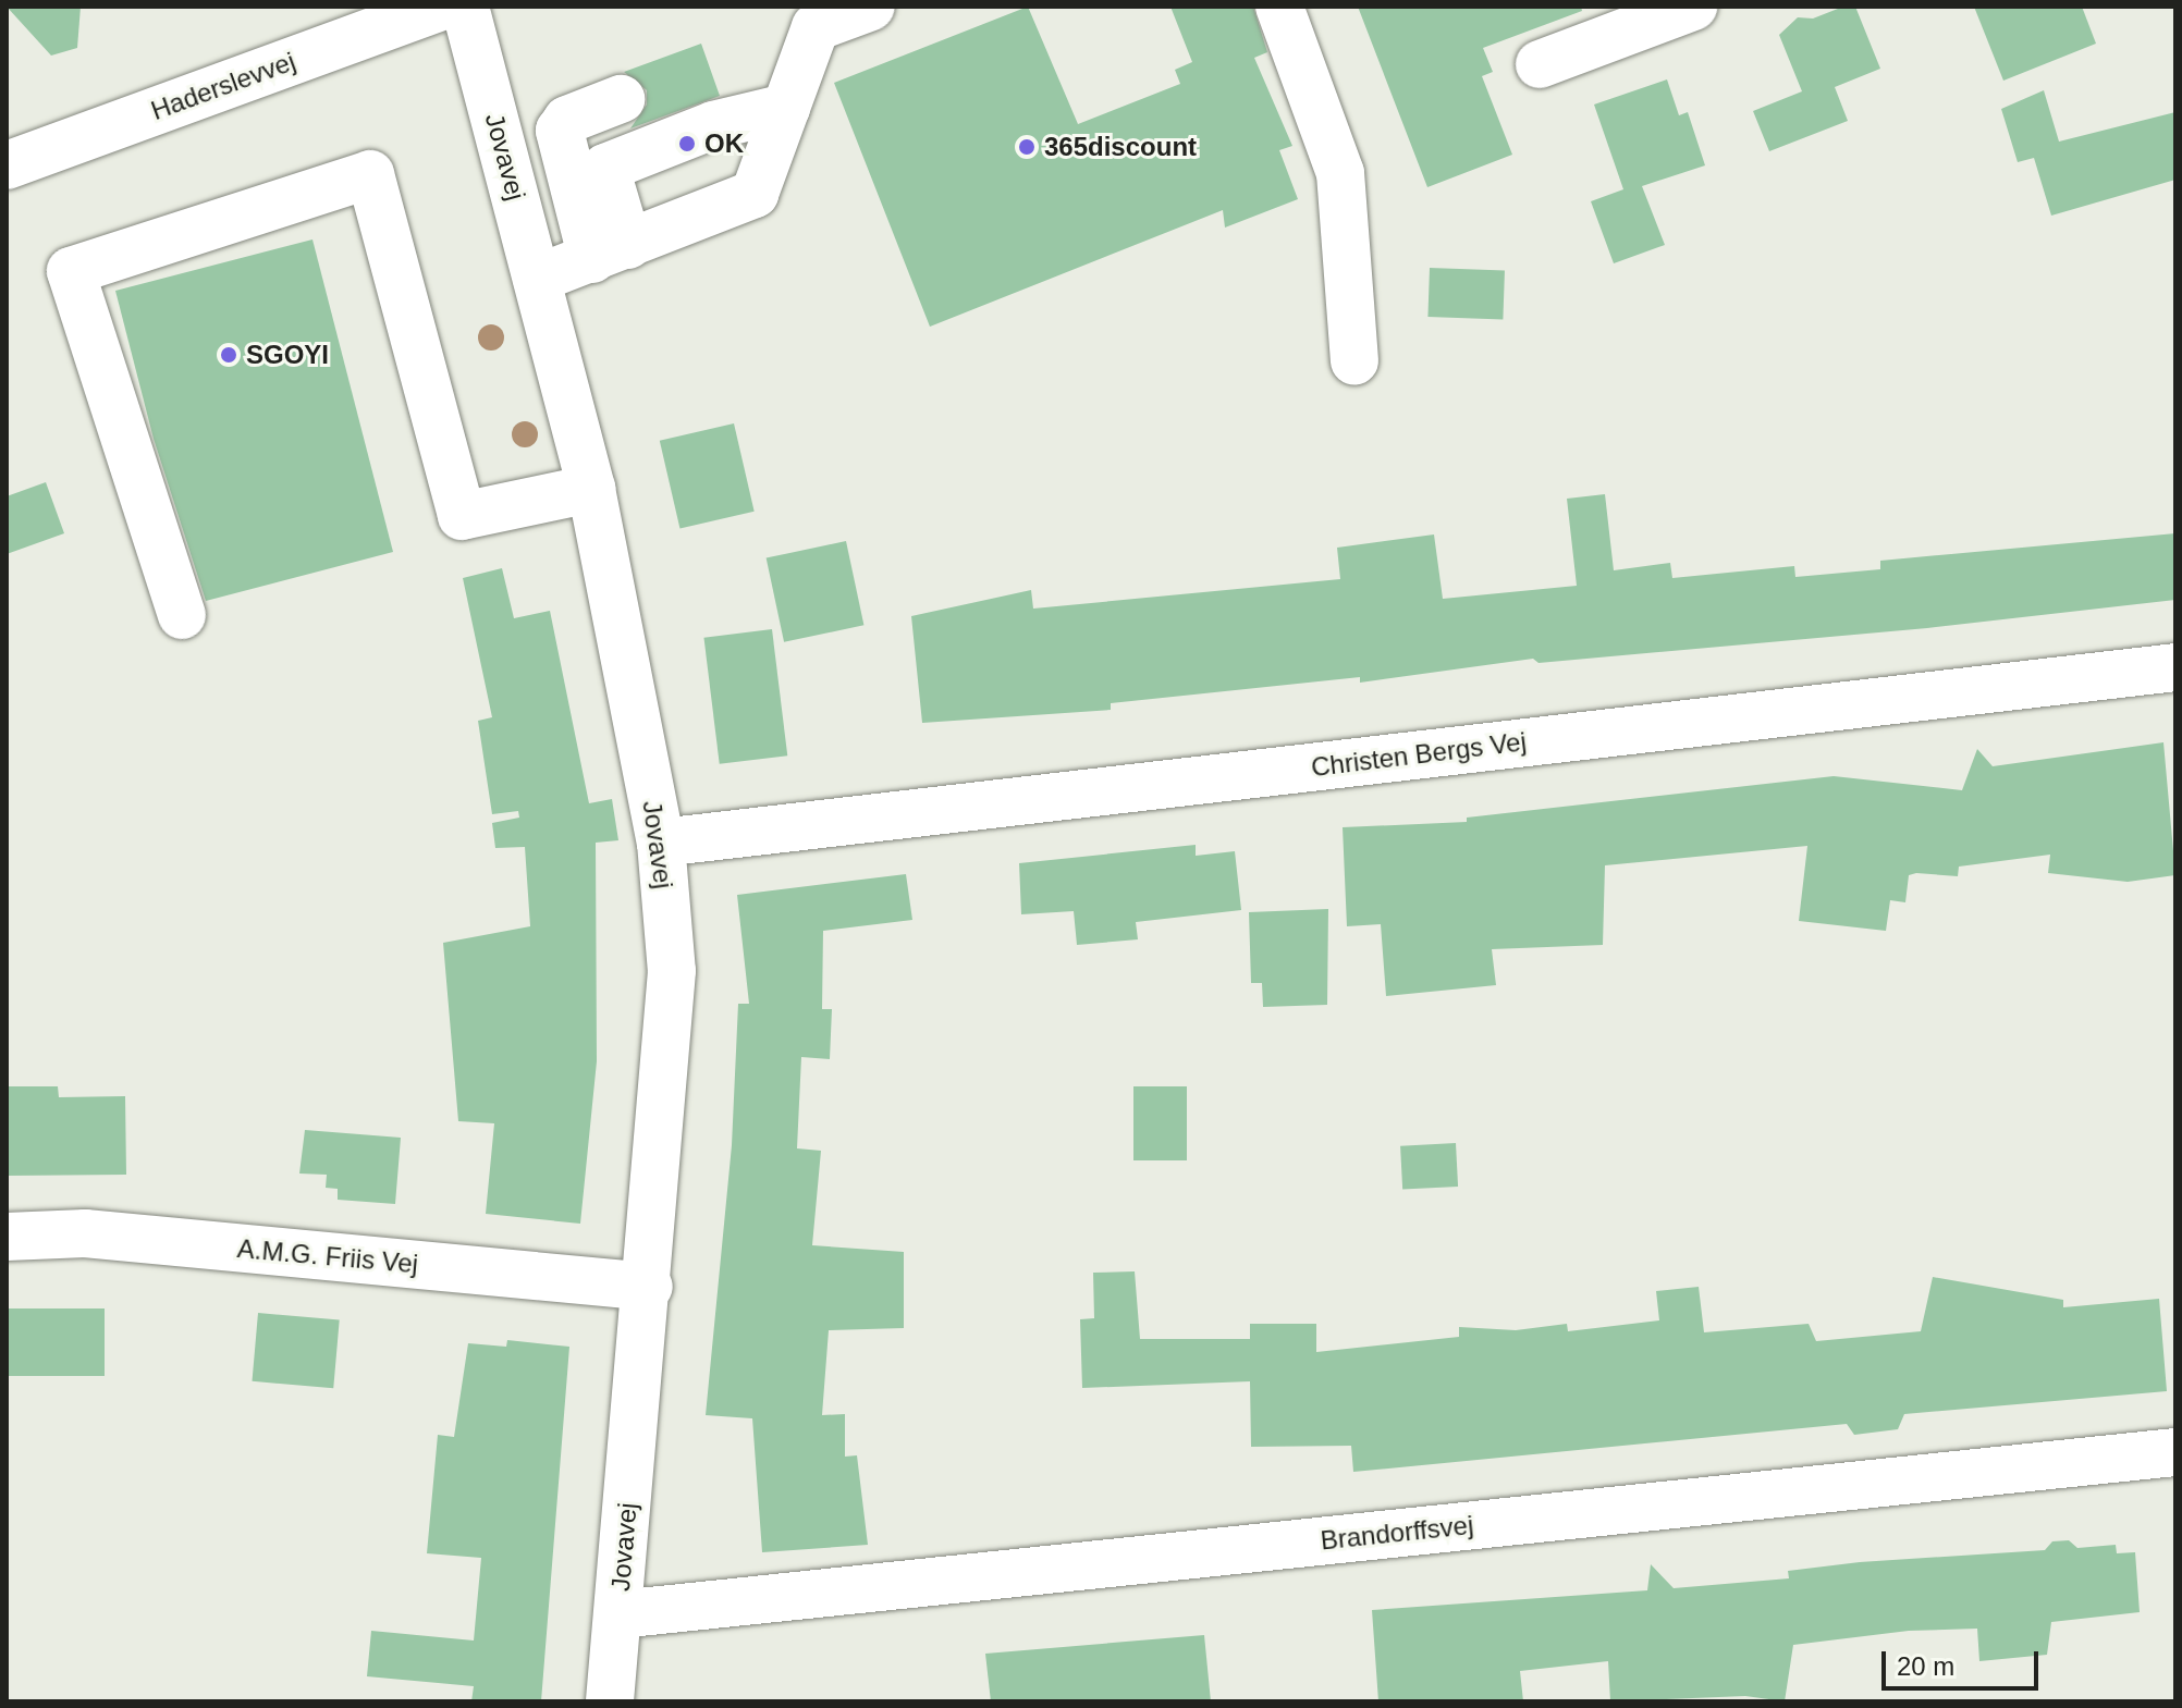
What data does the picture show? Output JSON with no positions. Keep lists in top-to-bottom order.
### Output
{
  "streets": {
    "street": [
      "Haderslevvej",
      "Jovavej",
      "Christen Bergs Vej",
      "A.M.G. Friis Vej",
      "Brandorffsvej"
    ]
  },
  "crossings": [
    ["Jovavej", "Christen Bergs Vej"],
    ["Jovavej", "A.M.G. Friis Vej"],
    ["Jovavej", "Brandorffsvej"]
  ],
  "places": ["OK", "365discount", "SGOYI"],
  "scale_bar": "20 m"
}
